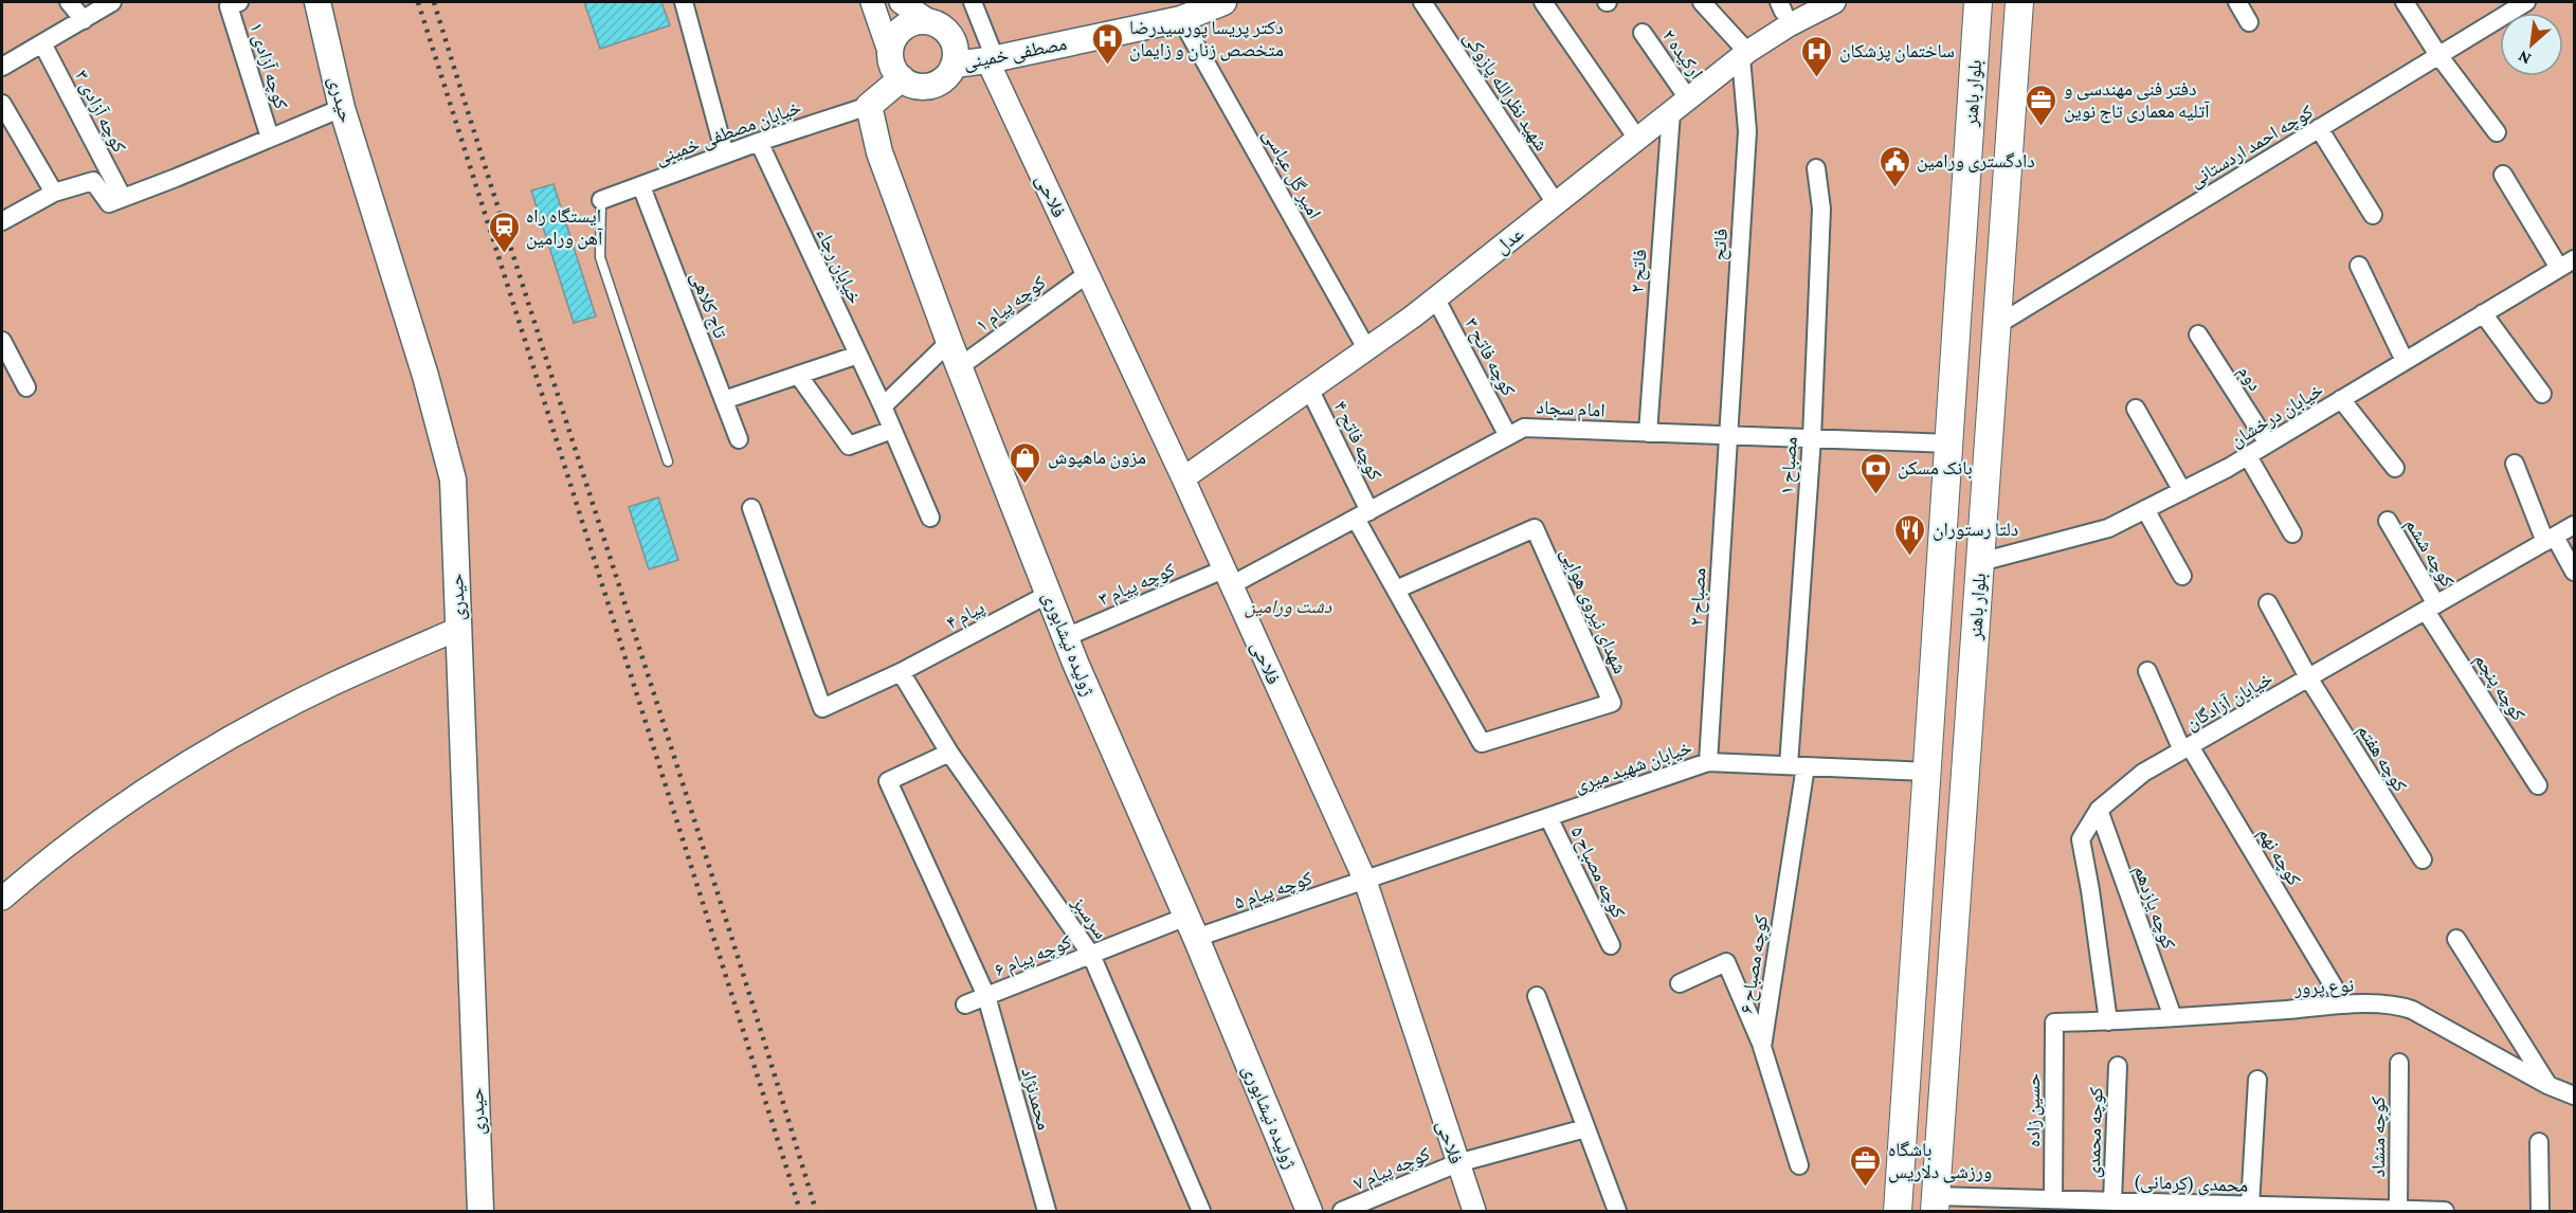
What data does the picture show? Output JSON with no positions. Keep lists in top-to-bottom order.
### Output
{
  "streets": {
    "main road": [
      "مصطفی خمینی",
      "بلوار باهنر",
      "حیدری",
      "ژولیده نیشابوری"
    ],
    "street": [
      "ارکیده ۲",
      "کوچه آزادی ۱",
      "شهید نظرالله پازوکی",
      "کوچه آزادی ۳",
      "خیابان مصطفی خمینی",
      "کوچه احمد اردستانی",
      "امیر گل عباسی",
      "فلاحی",
      "عدل",
      "فاتح",
      "خیابان رجاء",
      "فاتح ۲",
      "کوچه پیام ۱",
      "تاج کلاهی",
      "کوچه فاتح ۳",
      "دوم",
      "امام سجاد",
      "خیابان درخشان",
      "کوچه فاتح ۴",
      "مصباح ۱",
      "کوچه ششم",
      "کوچه پیام ۳",
      "مصباح ۲",
      "شهدای نیروی هوایی",
      "پیام ۴",
      "کوچه پنجم",
      "خیابان آزادگان",
      "کوچه هفتم",
      "خیابان شهید میری",
      "کوچه نهم",
      "کوچه مصباح ۵",
      "کوچه پیام ۵",
      "کوچه یازدهم",
      "سرسبز",
      "کوچه پیام ۶",
      "کوچه مصباح ۶",
      "نوع پرور",
      "محمدنژاد",
      "حسین زاده",
      "کوچه محمدی",
      "کوچه منشاد",
      "کوچه پیام ۷",
      "محمدی (کرمانی)"
    ]
  },
  "crossings": [
    ["مصطفی خمینی", "امیر گل عباسی"],
    ["مصطفی خمینی", "فلاحی"],
    ["ارکیده ۲", "عدل"],
    ["شهید نظرالله پازوکی", "عدل"],
    ["بلوار باهنر", "کوچه احمد اردستانی"],
    ["بلوار باهنر", "امام سجاد"],
    ["بلوار باهنر", "خیابان درخشان"],
    ["بلوار باهنر", "خیابان شهید میری"],
    ["بلوار باهنر", "محمدی (کرمانی)"],
    ["خیابان مصطفی خمینی", "خیابان رجاء"],
    ["خیابان مصطفی خمینی", "تاج کلاهی"],
    ["خیابان مصطفی خمینی", "ژولیده نیشابوری"],
    ["امیر گل عباسی", "عدل"],
    ["فلاحی", "عدل"],
    ["فلاحی", "کوچه پیام ۱"],
    ["فلاحی", "امام سجاد"],
    ["فلاحی", "کوچه پیام ۳"],
    ["فلاحی", "خیابان شهید میری"],
    ["فلاحی", "کوچه پیام ۵"],
    ["فلاحی", "کوچه پیام ۷"],
    ["عدل", "فاتح"],
    ["عدل", "فاتح ۲"],
    ["عدل", "کوچه فاتح ۳"],
    ["عدل", "کوچه فاتح ۴"],
    ["فاتح", "امام سجاد"],
    ["فاتح", "مصباح ۲"],
    ["فاتح ۲", "امام سجاد"],
    ["کوچه پیام ۱", "ژولیده نیشابوری"],
    ["کوچه فاتح ۳", "امام سجاد"],
    ["دوم", "خیابان درخشان"],
    ["امام سجاد", "کوچه فاتح ۴"],
    ["امام سجاد", "مصباح ۱"],
    ["امام سجاد", "کوچه پیام ۳"],
    ["امام سجاد", "مصباح ۲"],
    ["امام سجاد", "شهدای نیروی هوایی"],
    ["کوچه فاتح ۴", "شهدای نیروی هوایی"],
    ["مصباح ۱", "خیابان شهید میری"],
    ["مصباح ۱", "کوچه مصباح ۶"],
    ["کوچه ششم", "کوچه پنجم"],
    ["کوچه ششم", "خیابان آزادگان"],
    ["کوچه پیام ۳", "ژولیده نیشابوری"],
    ["مصباح ۲", "خیابان شهید میری"],
    ["پیام ۴", "ژولیده نیشابوری"],
    ["پیام ۴", "سرسبز"],
    ["ژولیده نیشابوری", "کوچه پیام ۵"],
    ["ژولیده نیشابوری", "کوچه پیام ۶"],
    ["کوچه پنجم", "خیابان آزادگان"],
    ["خیابان آزادگان", "کوچه هفتم"],
    ["خیابان آزادگان", "کوچه نهم"],
    ["خیابان آزادگان", "کوچه یازدهم"],
    ["خیابان آزادگان", "نوع پرور"],
    ["خیابان شهید میری", "کوچه مصباح ۵"],
    ["خیابان شهید میری", "کوچه پیام ۵"],
    ["خیابان شهید میری", "کوچه مصباح ۶"],
    ["کوچه پیام ۵", "کوچه پیام ۶"],
    ["کوچه یازدهم", "نوع پرور"],
    ["سرسبز", "کوچه پیام ۶"],
    ["سرسبز", "محمدنژاد"],
    ["کوچه پیام ۶", "محمدنژاد"],
    ["نوع پرور", "حسین زاده"],
    ["حسین زاده", "محمدی (کرمانی)"],
    ["کوچه محمدی", "محمدی (کرمانی)"],
    ["کوچه منشاد", "محمدی (کرمانی)"]
  ],
  "parks": ["دشت ورامین"],
  "places": {
    "hospital": ["دکتر پریسا پورسیدرضا متخصص زنان و زایمان", "ساختمان پزشکان"],
    "office": ["دفتر فنی مهندسی و آتلیه معماری تاج نوین", "باشگاه ورزشی دلاریس"],
    "public building": ["دادگستری ورامین"],
    "station": ["ایستگاه راه آهن ورامین"],
    "shop": ["مزون ماهپوش"],
    "bank": ["بانک مسکن"],
    "restaurant": ["دلتا رستوران"]
  },
  "north": "bottom left"
}
